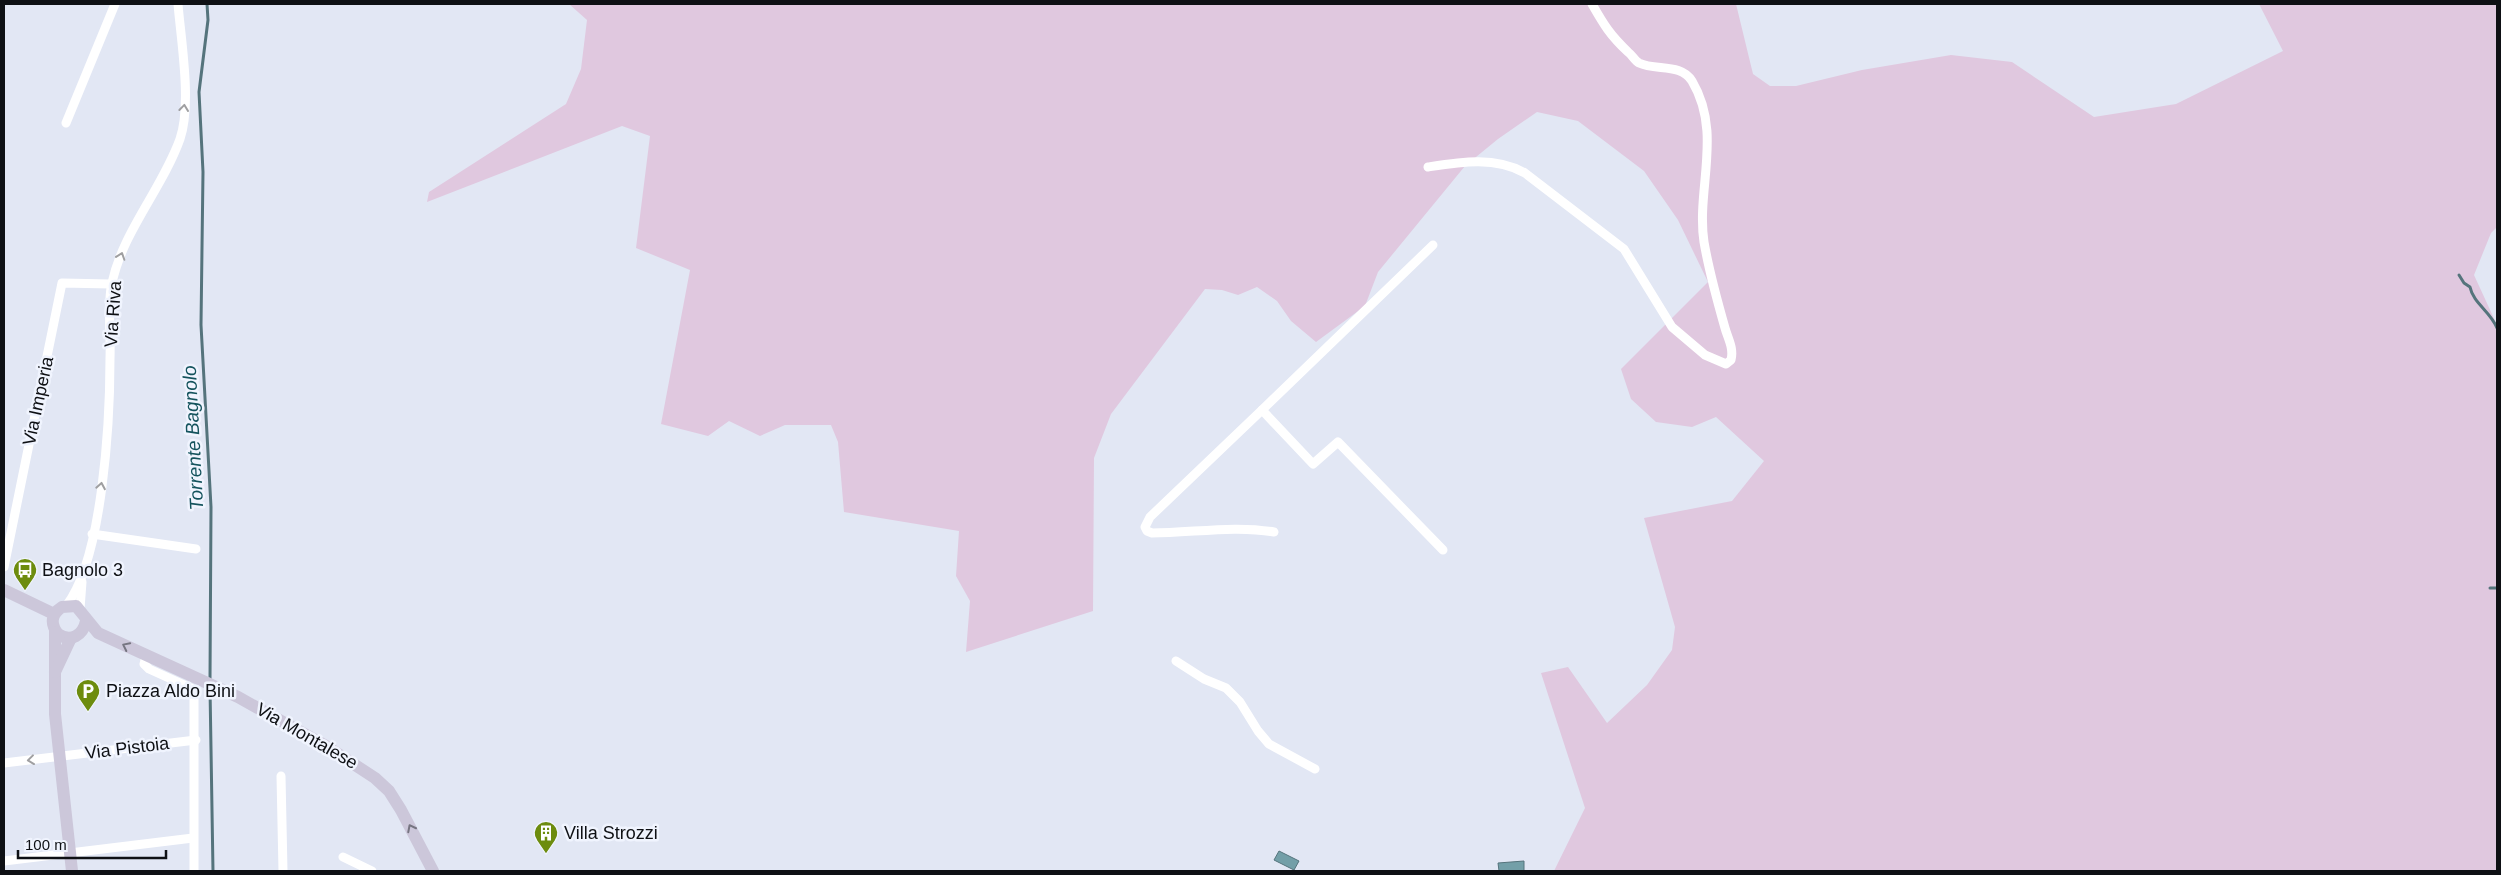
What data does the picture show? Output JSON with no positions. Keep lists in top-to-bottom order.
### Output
{
  "streets": {
    "street": [
      "Via Riva",
      "Via Imperia",
      "Via Montalese",
      "Via Pistoia"
    ]
  },
  "crossings": [
    ["Via Riva", "Via Imperia"],
    ["Via Riva", "Via Montalese"]
  ],
  "one_way": ["Via Riva", "Via Montalese"],
  "water": ["Torrente Bagnolo"],
  "places": {
    "bus stop": ["Bagnolo 3"],
    "parking": ["Piazza Aldo Bini"],
    "building": ["Villa Strozzi"]
  },
  "scale_bar": "100 m"
}
